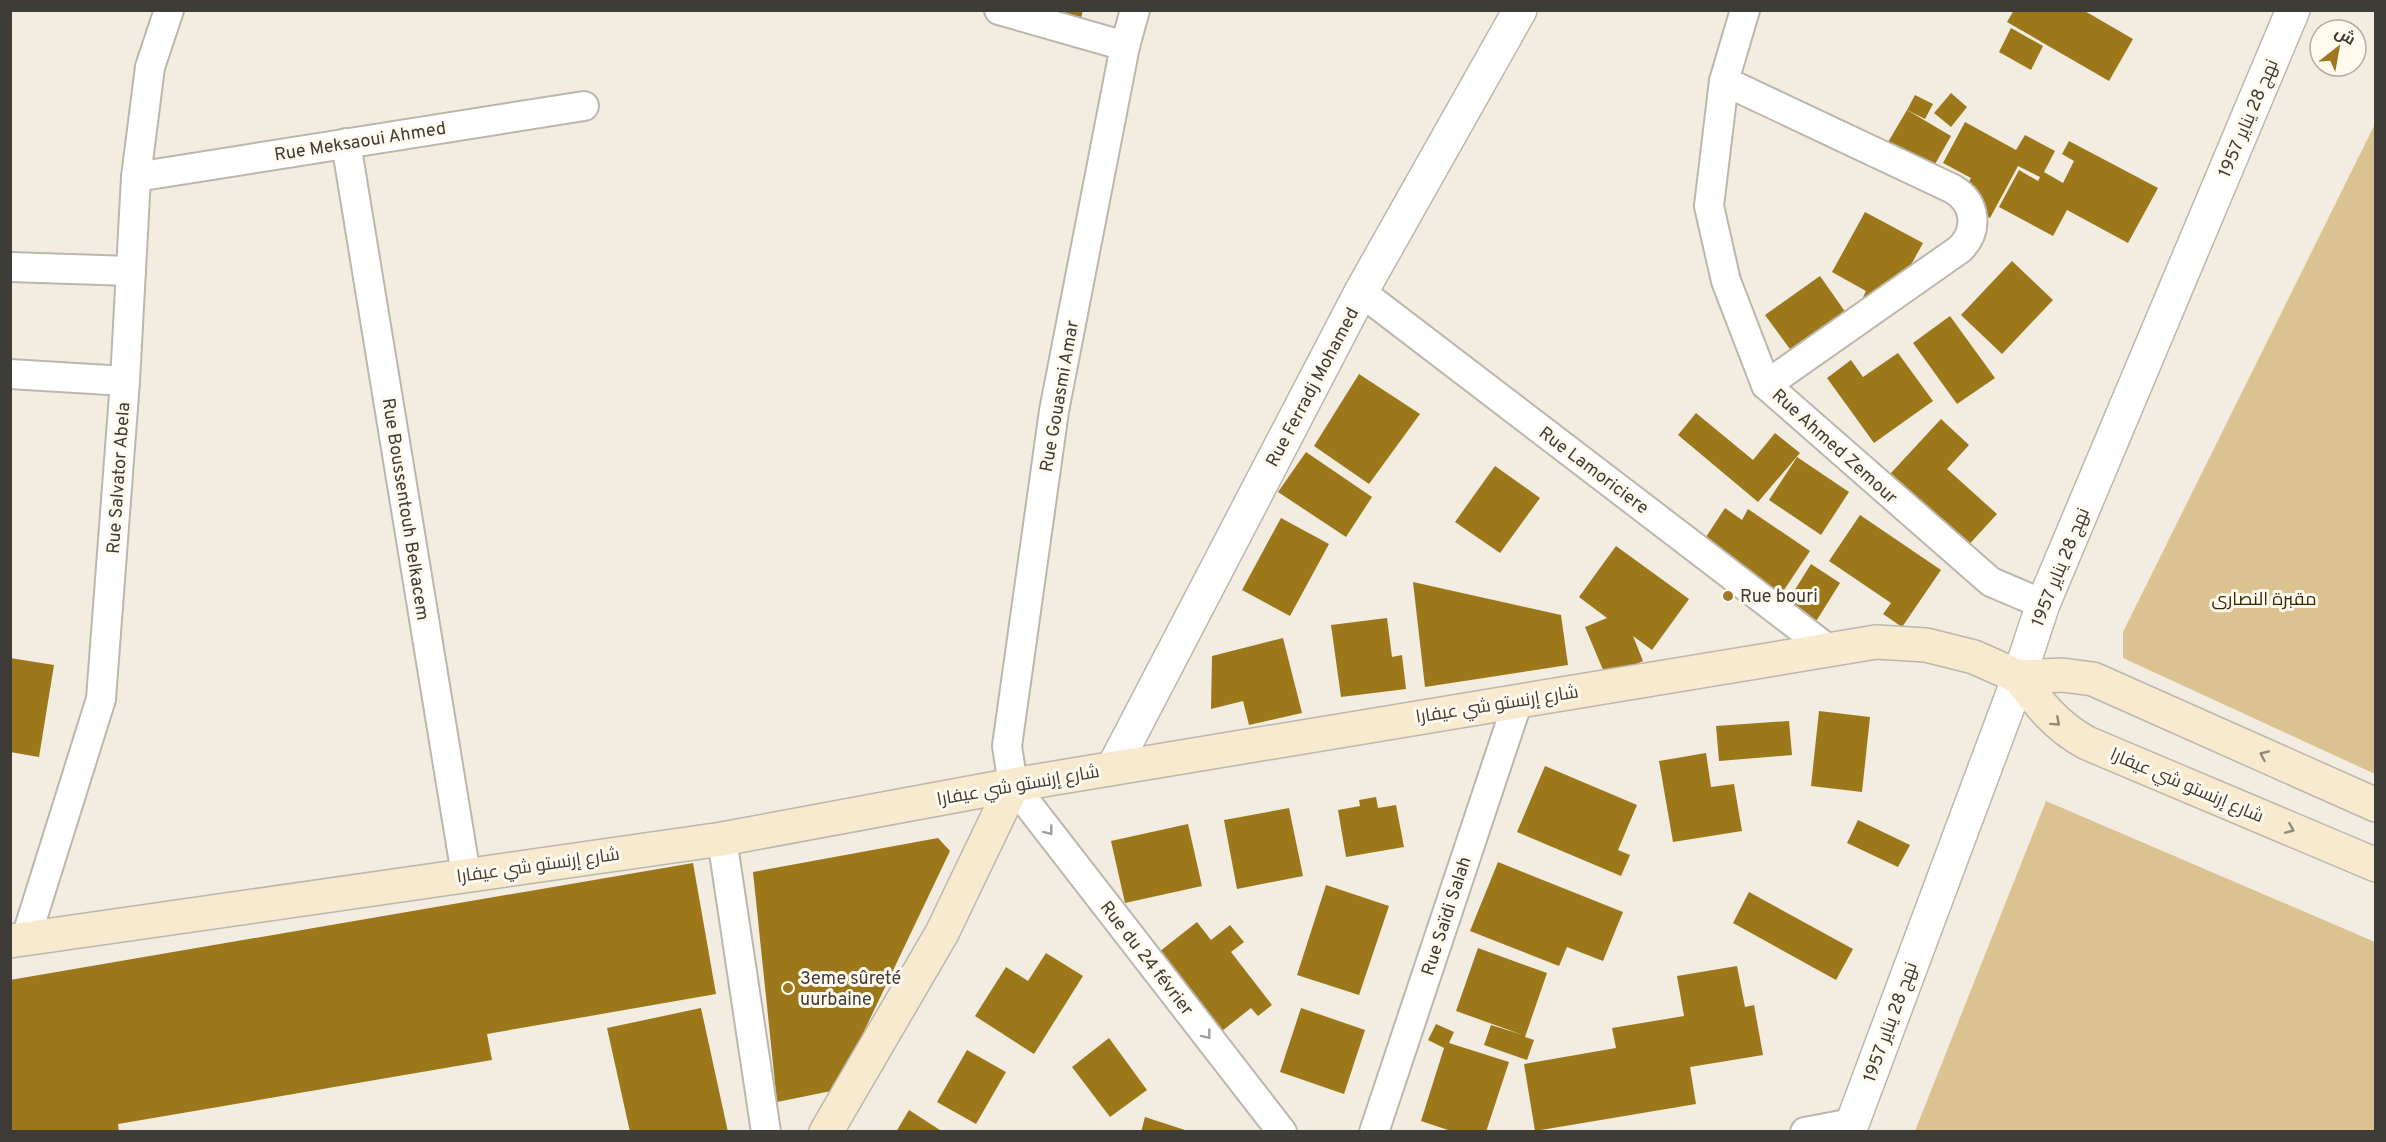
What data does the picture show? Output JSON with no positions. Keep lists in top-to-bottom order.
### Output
{
  "streets": {
    "main road": ["شارع إرنستو شي عيفارا"],
    "street": [
      "نهج 28 يناير 1957",
      "Rue Meksaoui Ahmed",
      "Rue Ferradj Mohamed",
      "Rue Gouasmi Amar",
      "Rue Ahmed Zemour",
      "Rue Lamoriciere",
      "Rue Salvator Abela",
      "Rue Boussentouh Belkacem",
      "Rue Saïdi Salah",
      "Rue du 24 février"
    ]
  },
  "crossings": [
    ["نهج 28 يناير 1957", "Rue Ahmed Zemour"],
    ["نهج 28 يناير 1957", "شارع إرنستو شي عيفارا"],
    ["Rue Meksaoui Ahmed", "Rue Salvator Abela"],
    ["Rue Meksaoui Ahmed", "Rue Boussentouh Belkacem"],
    ["Rue Ferradj Mohamed", "Rue Lamoriciere"],
    ["Rue Ferradj Mohamed", "شارع إرنستو شي عيفارا"],
    ["Rue Gouasmi Amar", "شارع إرنستو شي عيفارا"],
    ["Rue Gouasmi Amar", "Rue du 24 février"],
    ["Rue Lamoriciere", "شارع إرنستو شي عيفارا"],
    ["Rue Salvator Abela", "شارع إرنستو شي عيفارا"],
    ["Rue Boussentouh Belkacem", "شارع إرنستو شي عيفارا"],
    ["شارع إرنستو شي عيفارا", "Rue Saïdi Salah"],
    ["شارع إرنستو شي عيفارا", "Rue du 24 février"]
  ],
  "one_way": ["Rue du 24 février"],
  "parks": ["مقبرة النصارى"],
  "places": ["Rue bouri", "3eme sûreté uurbaine"],
  "north": "top right"
}
